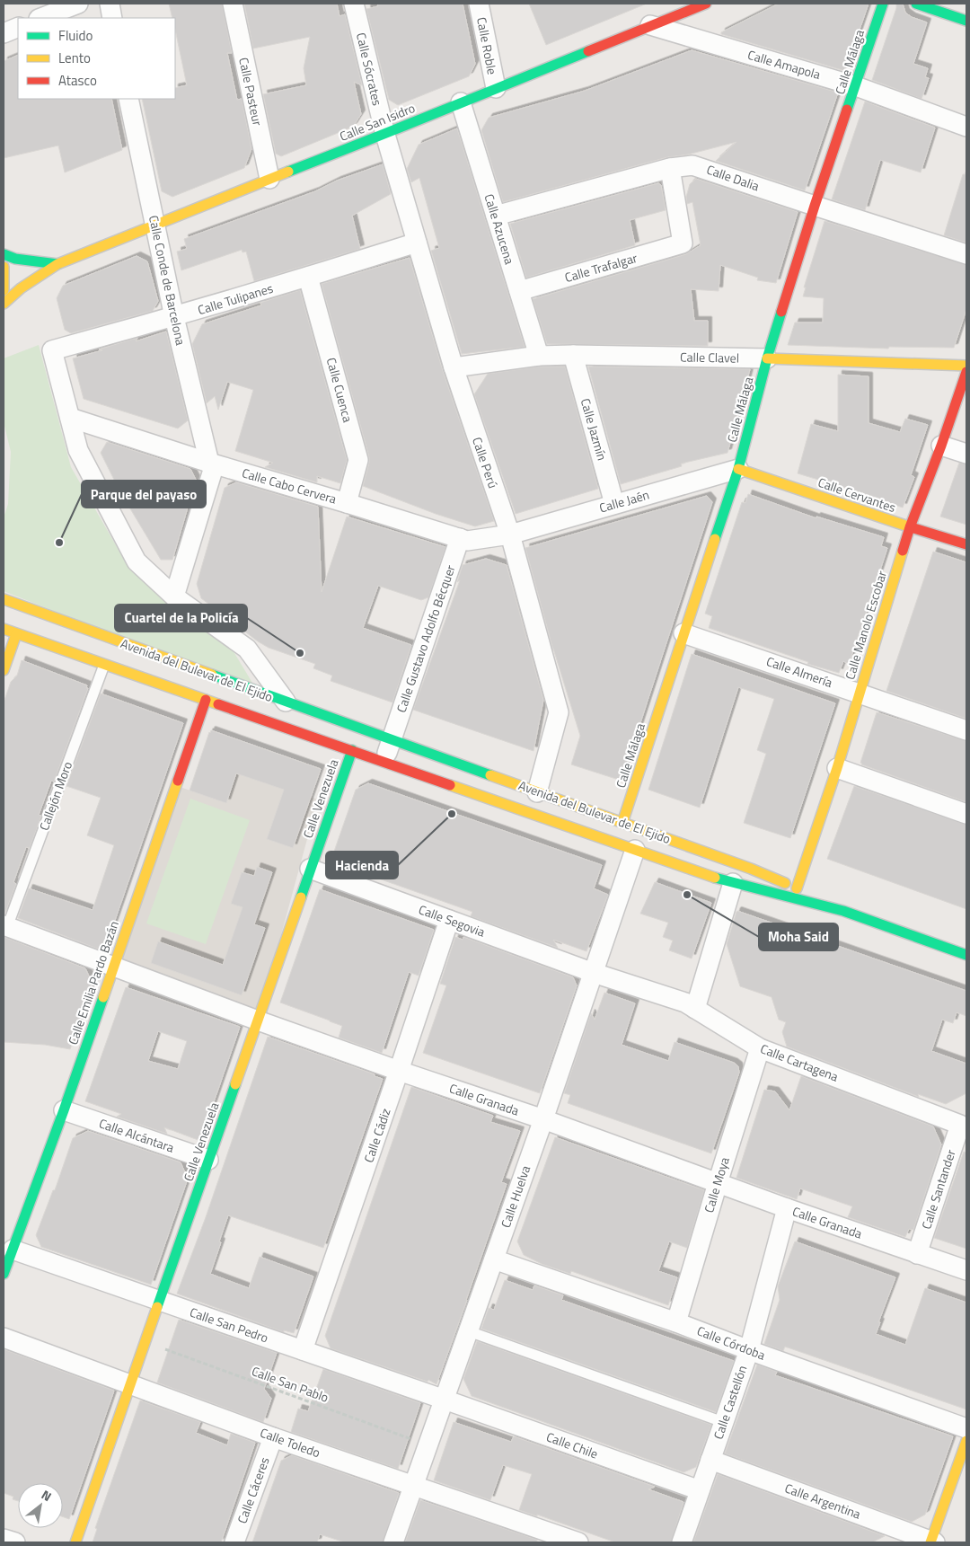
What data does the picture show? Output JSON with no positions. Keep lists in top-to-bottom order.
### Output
{
  "streets": {
    "street": [
      "Calle Roble",
      "Calle Málaga",
      "Calle Amapola",
      "Calle Sócrates",
      "Calle Pasteur",
      "Calle San Isidro",
      "Calle Dalia",
      "Calle Azucena",
      "Calle Trafalgar",
      "Calle Conde de Barcelona",
      "Calle Tulipanes",
      "Calle Clavel",
      "Calle Cuenca",
      "Calle Jazmín",
      "Calle Perú",
      "Calle Cabo Cervera",
      "Calle Cervantes",
      "Calle Jaén",
      "Calle Manolo Escobar",
      "Calle Gustavo Adolfo Bécquer",
      "Avenida del Bulevar de El Ejido",
      "Calle Almería",
      "Calle Venezuela",
      "Calle Segovia",
      "Calle Emilia Pardo Bazán",
      "Calle Cartagena",
      "Calle Granada",
      "Calle Alcántara",
      "Calle Cádiz",
      "Calle Moya",
      "Calle Santander",
      "Calle Huelva",
      "Calle San Pedro",
      "Calle Córdoba",
      "Calle Castellón",
      "Calle Toledo",
      "Calle Chile",
      "Calle Cáceres",
      "Calle Argentina"
    ],
    "lane": ["Callejón Moro"],
    "path": ["Calle San Pablo"]
  },
  "crossings": [
    ["Calle Roble", "Calle San Isidro"],
    ["Calle Málaga", "Calle Amapola"],
    ["Calle Málaga", "Calle Dalia"],
    ["Calle Málaga", "Calle Clavel"],
    ["Calle Málaga", "Calle Cervantes"],
    ["Calle Málaga", "Calle Jaén"],
    ["Calle Málaga", "Avenida del Bulevar de El Ejido"],
    ["Calle Málaga", "Calle Almería"],
    ["Calle Amapola", "Calle San Isidro"],
    ["Calle Sócrates", "Calle San Isidro"],
    ["Calle Sócrates", "Calle Perú"],
    ["Calle Pasteur", "Calle San Isidro"],
    ["Calle San Isidro", "Calle Azucena"],
    ["Calle San Isidro", "Calle Conde de Barcelona"],
    ["Calle San Isidro", "Calle Perú"],
    ["Calle Dalia", "Calle Azucena"],
    ["Calle Dalia", "Calle Trafalgar"],
    ["Calle Azucena", "Calle Trafalgar"],
    ["Calle Azucena", "Calle Clavel"],
    ["Calle Conde de Barcelona", "Calle Tulipanes"],
    ["Calle Conde de Barcelona", "Calle Cabo Cervera"],
    ["Calle Tulipanes", "Calle Cuenca"],
    ["Calle Tulipanes", "Calle Perú"],
    ["Calle Tulipanes", "Calle Cabo Cervera"],
    ["Calle Clavel", "Calle Jazmín"],
    ["Calle Clavel", "Calle Perú"],
    ["Calle Cuenca", "Calle Cabo Cervera"],
    ["Calle Jazmín", "Calle Jaén"],
    ["Calle Perú", "Calle Cabo Cervera"],
    ["Calle Perú", "Calle Jaén"],
    ["Calle Perú", "Avenida del Bulevar de El Ejido"],
    ["Calle Cabo Cervera", "Calle Jaén"],
    ["Calle Cabo Cervera", "Calle Gustavo Adolfo Bécquer"],
    ["Calle Cervantes", "Calle Jaén"],
    ["Calle Cervantes", "Calle Manolo Escobar"],
    ["Calle Manolo Escobar", "Avenida del Bulevar de El Ejido"],
    ["Calle Manolo Escobar", "Calle Almería"],
    ["Calle Gustavo Adolfo Bécquer", "Avenida del Bulevar de El Ejido"],
    ["Avenida del Bulevar de El Ejido", "Callejón Moro"],
    ["Avenida del Bulevar de El Ejido", "Calle Venezuela"],
    ["Avenida del Bulevar de El Ejido", "Calle Emilia Pardo Bazán"],
    ["Avenida del Bulevar de El Ejido", "Calle Huelva"],
    ["Callejón Moro", "Calle Granada"],
    ["Calle Venezuela", "Calle Segovia"],
    ["Calle Venezuela", "Calle Granada"],
    ["Calle Venezuela", "Calle Alcántara"],
    ["Calle Venezuela", "Calle San Pedro"],
    ["Calle Venezuela", "Calle San Pablo"],
    ["Calle Venezuela", "Calle Toledo"],
    ["Calle Segovia", "Calle Cartagena"],
    ["Calle Segovia", "Calle Cádiz"],
    ["Calle Segovia", "Calle Huelva"],
    ["Calle Emilia Pardo Bazán", "Calle Granada"],
    ["Calle Emilia Pardo Bazán", "Calle Alcántara"],
    ["Calle Emilia Pardo Bazán", "Calle San Pedro"],
    ["Calle Cartagena", "Calle Moya"],
    ["Calle Cartagena", "Calle Santander"],
    ["Calle Cartagena", "Calle Huelva"],
    ["Calle Granada", "Calle Cádiz"],
    ["Calle Granada", "Calle Moya"],
    ["Calle Granada", "Calle Santander"],
    ["Calle Granada", "Calle Huelva"],
    ["Calle Granada", "Calle Castellón"],
    ["Calle Cádiz", "Calle San Pedro"],
    ["Calle Moya", "Calle Córdoba"],
    ["Calle Huelva", "Calle San Pedro"],
    ["Calle Huelva", "Calle Córdoba"],
    ["Calle Huelva", "Calle San Pablo"],
    ["Calle Huelva", "Calle Toledo"],
    ["Calle Huelva", "Calle Chile"],
    ["Calle San Pedro", "Calle Chile"],
    ["Calle Córdoba", "Calle Castellón"],
    ["Calle Castellón", "Calle Chile"],
    ["Calle Castellón", "Calle Argentina"],
    ["Calle Toledo", "Calle Cáceres"]
  ],
  "places": [
    "Parque del payaso",
    "Cuartel de la Policía",
    "Hacienda",
    "Moha Said"
  ],
  "legend": ["Fluido", "Lento", "Atasco"],
  "north": "top right"
}
